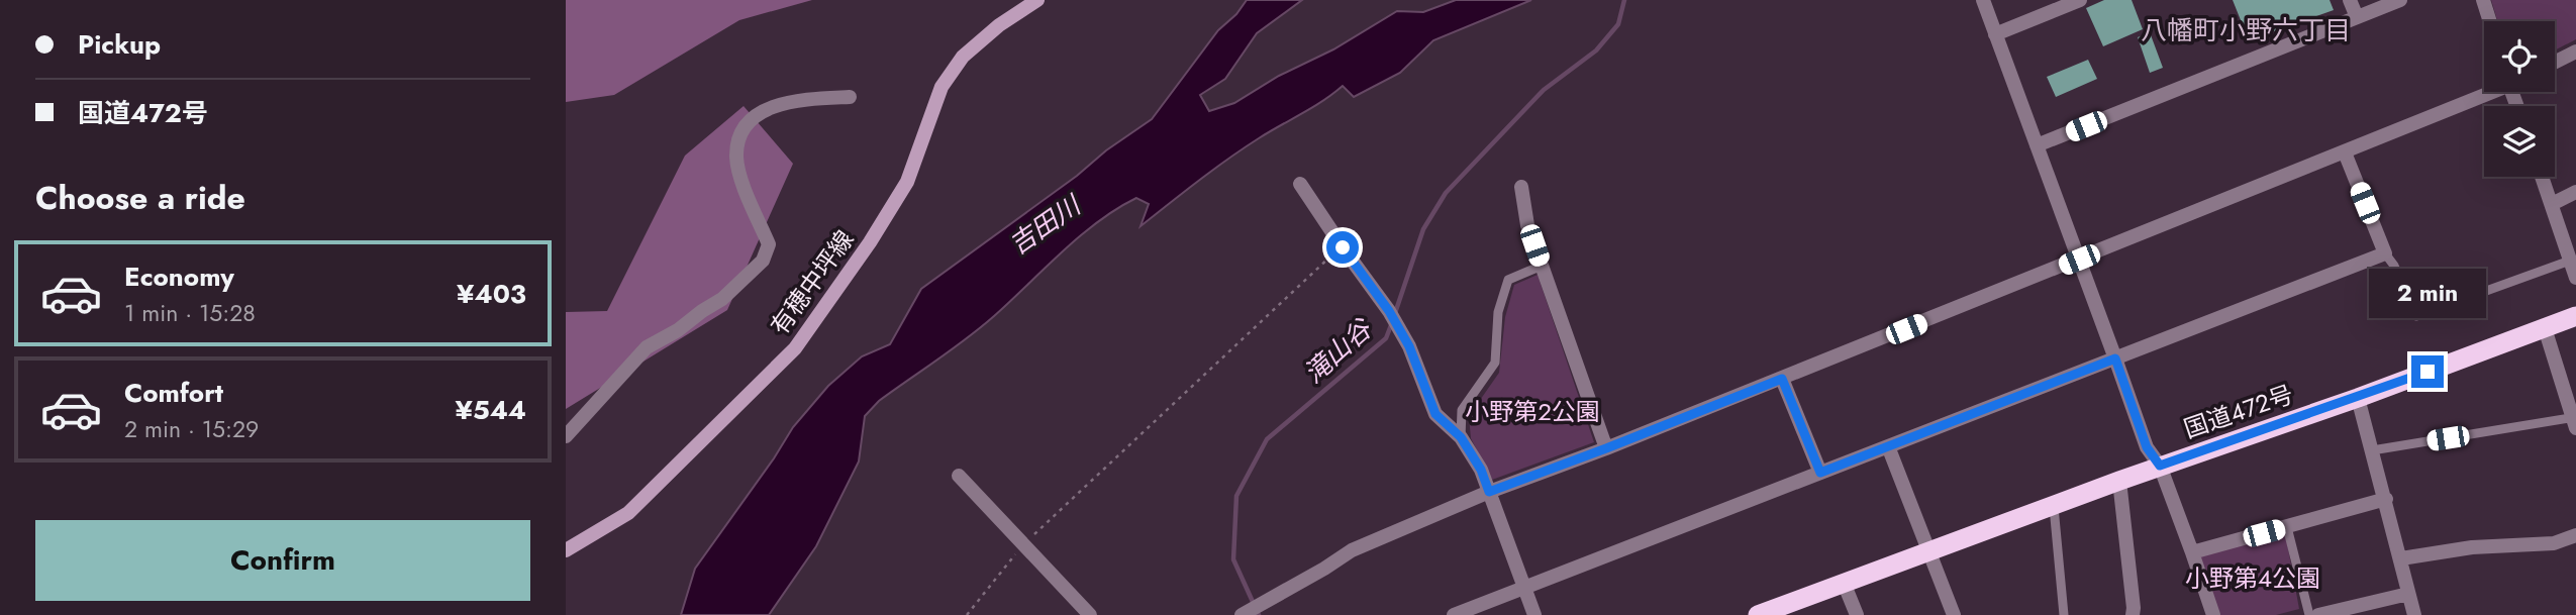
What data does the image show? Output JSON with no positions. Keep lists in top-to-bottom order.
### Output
{
  "streets": {
    "highway": ["国道472号"],
    "main road": ["有穂中坪線"]
  },
  "districts": ["八幡町小野六丁目"],
  "water": ["吉田川", "滝山谷"],
  "parks": ["小野第2公園", "小野第4公園"],
  "page": {
    "banner": ["Pickup", "国道472号"],
    "heading": "Choose a ride",
    "list": [
      {
        "name": "Economy",
        "note": "1 min · 15:28",
        "value": "¥403"
      },
      {
        "name": "Comfort",
        "note": "2 min · 15:29",
        "value": "¥544"
      }
    ],
    "bubble": "2 min",
    "buttons": "Confirm"
  }
}
